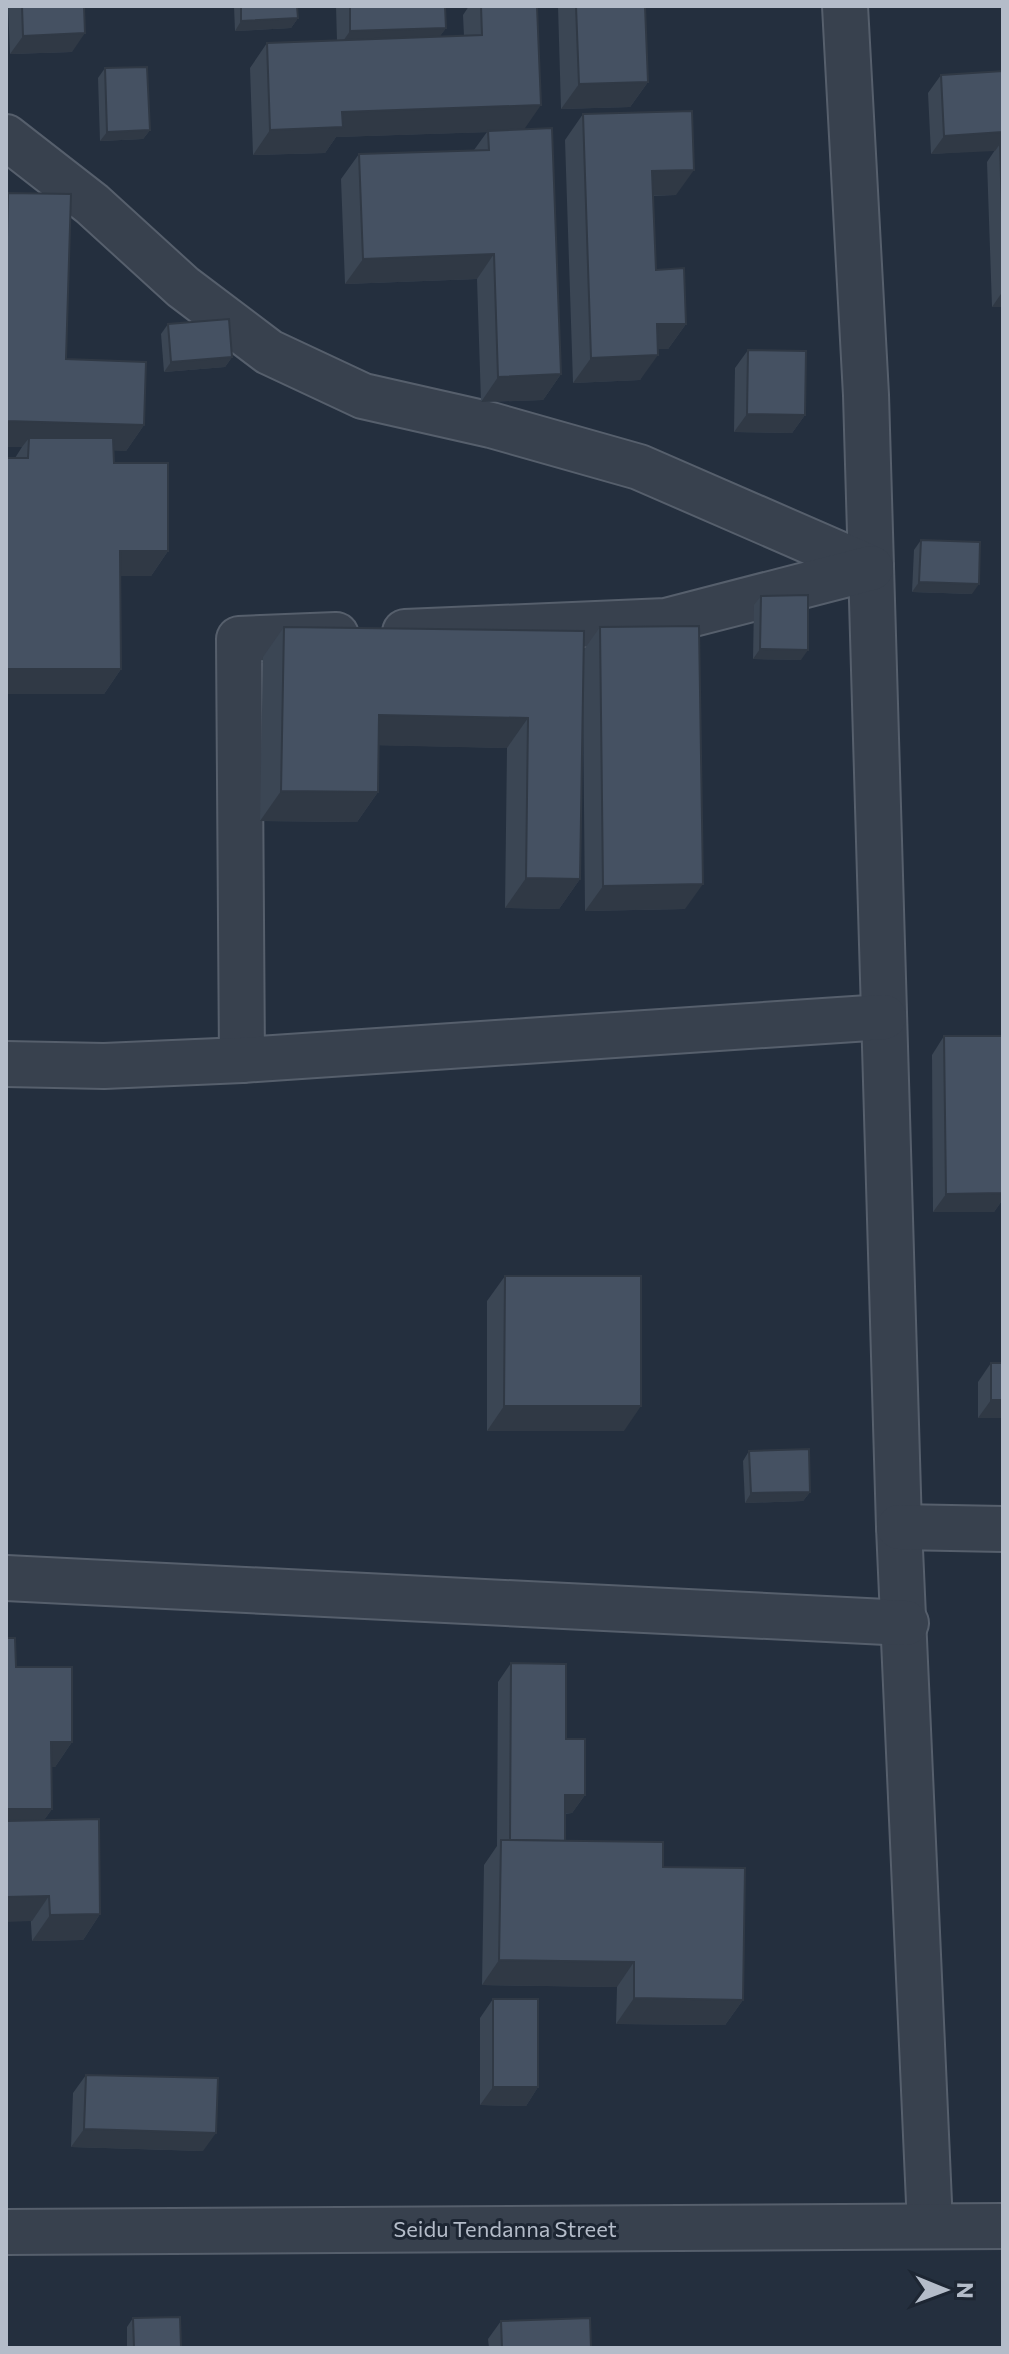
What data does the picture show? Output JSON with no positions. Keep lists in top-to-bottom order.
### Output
{
  "streets": {
    "street": ["Seidu Tendanna Street"]
  },
  "north": "right"
}
